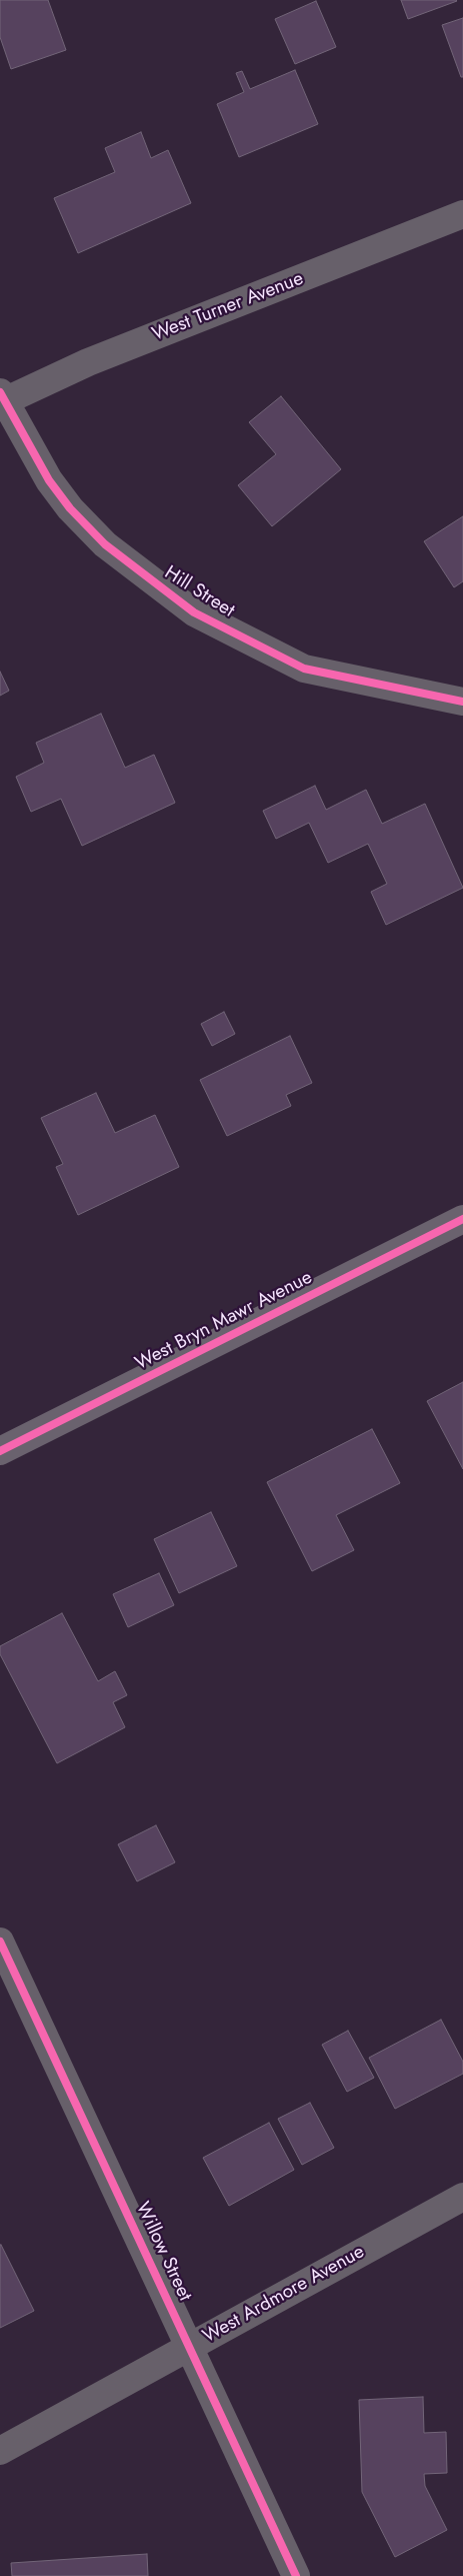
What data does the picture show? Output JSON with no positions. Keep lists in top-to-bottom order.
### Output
{
  "streets": {
    "street": [
      "West Turner Avenue",
      "Hill Street",
      "West Bryn Mawr Avenue",
      "Willow Street",
      "West Ardmore Avenue"
    ]
  },
  "crossings": [
    ["West Turner Avenue", "Hill Street"],
    ["Willow Street", "West Ardmore Avenue"]
  ]
}
